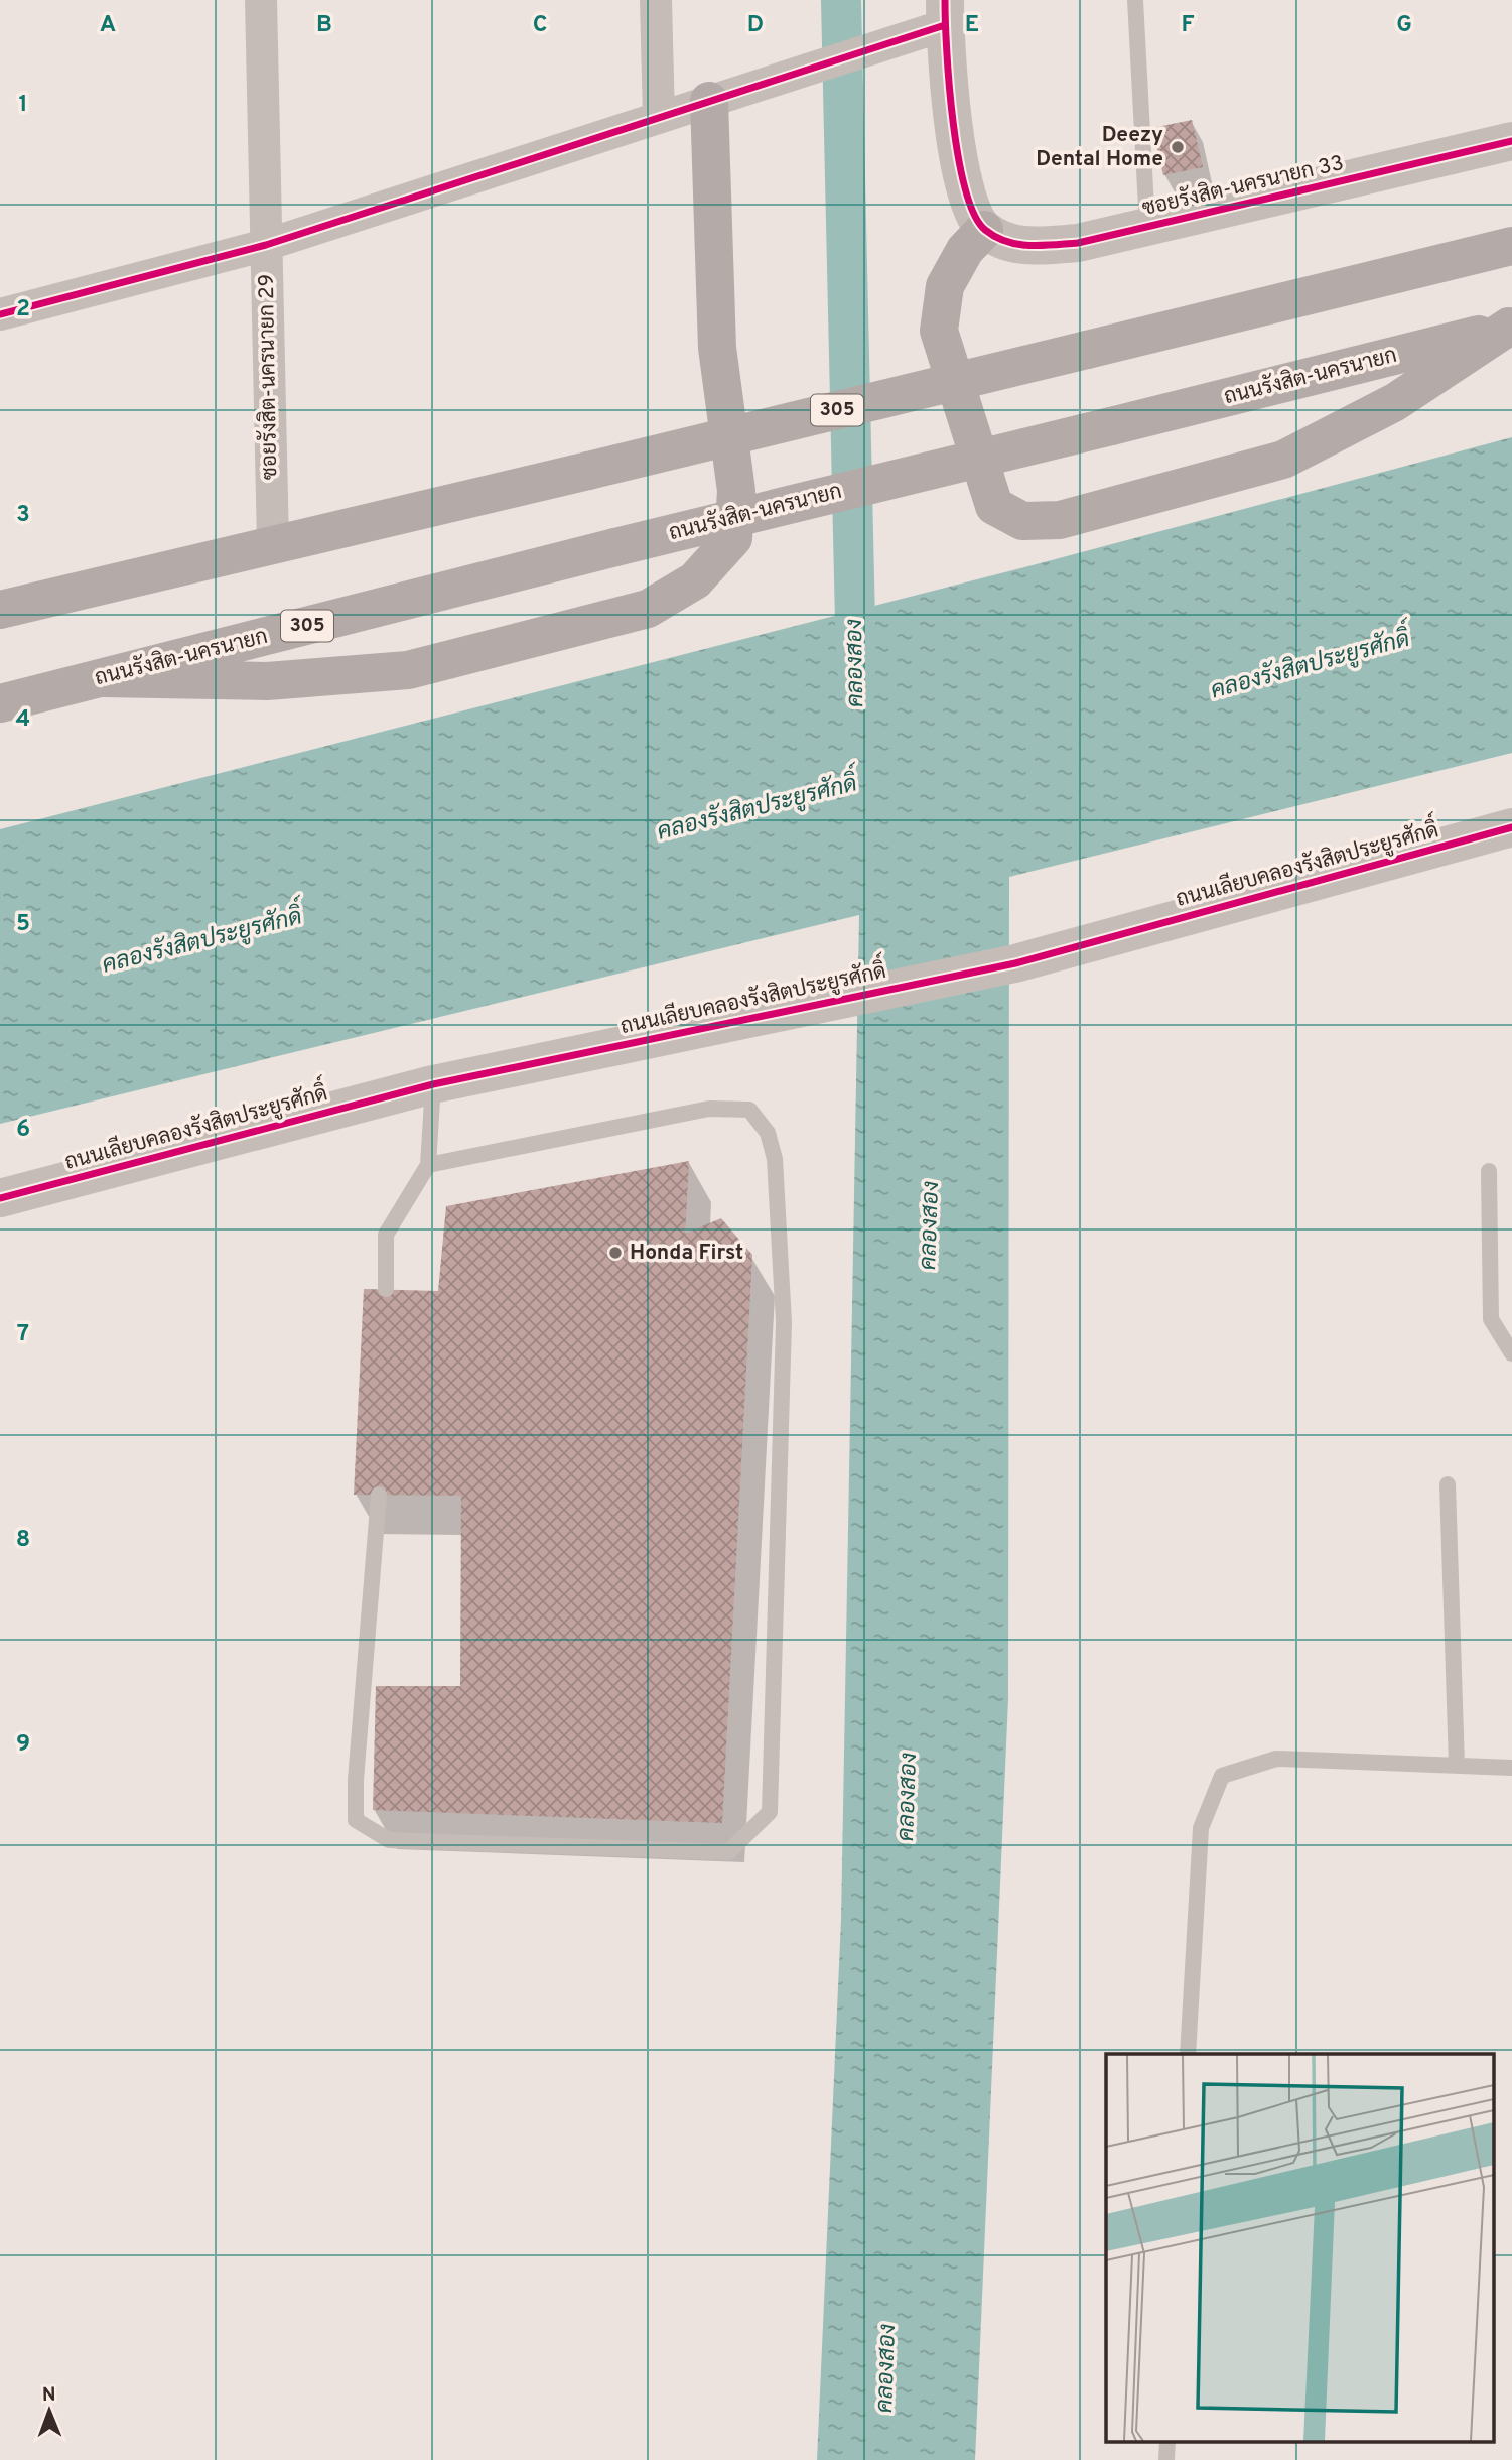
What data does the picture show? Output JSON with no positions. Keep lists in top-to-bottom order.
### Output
{
  "streets": {
    "main road": ["ถนนรังสิต-นครนายก", "305"],
    "street": ["ซอยรังสิต-นครนายก 33", "ซอยรังสิต-นครนายก 29", "ถนนเลียบคลองรังสิตประยูรศักดิ์"]
  },
  "crossings": [
    ["ซอยรังสิต-นครนายก 29", "305"]
  ],
  "water": ["คลองสอง", "คลองรังสิตประยูรศักดิ์"],
  "places": ["Deezy Dental Home", "Honda First"],
  "north": "top",
  "grid": {
    "columns": [
      "A",
      "B",
      "C",
      "D",
      "E",
      "F",
      "G"
    ],
    "rows": [
      "1",
      "2",
      "3",
      "4",
      "5",
      "6",
      "7",
      "8",
      "9"
    ]
  }
}
